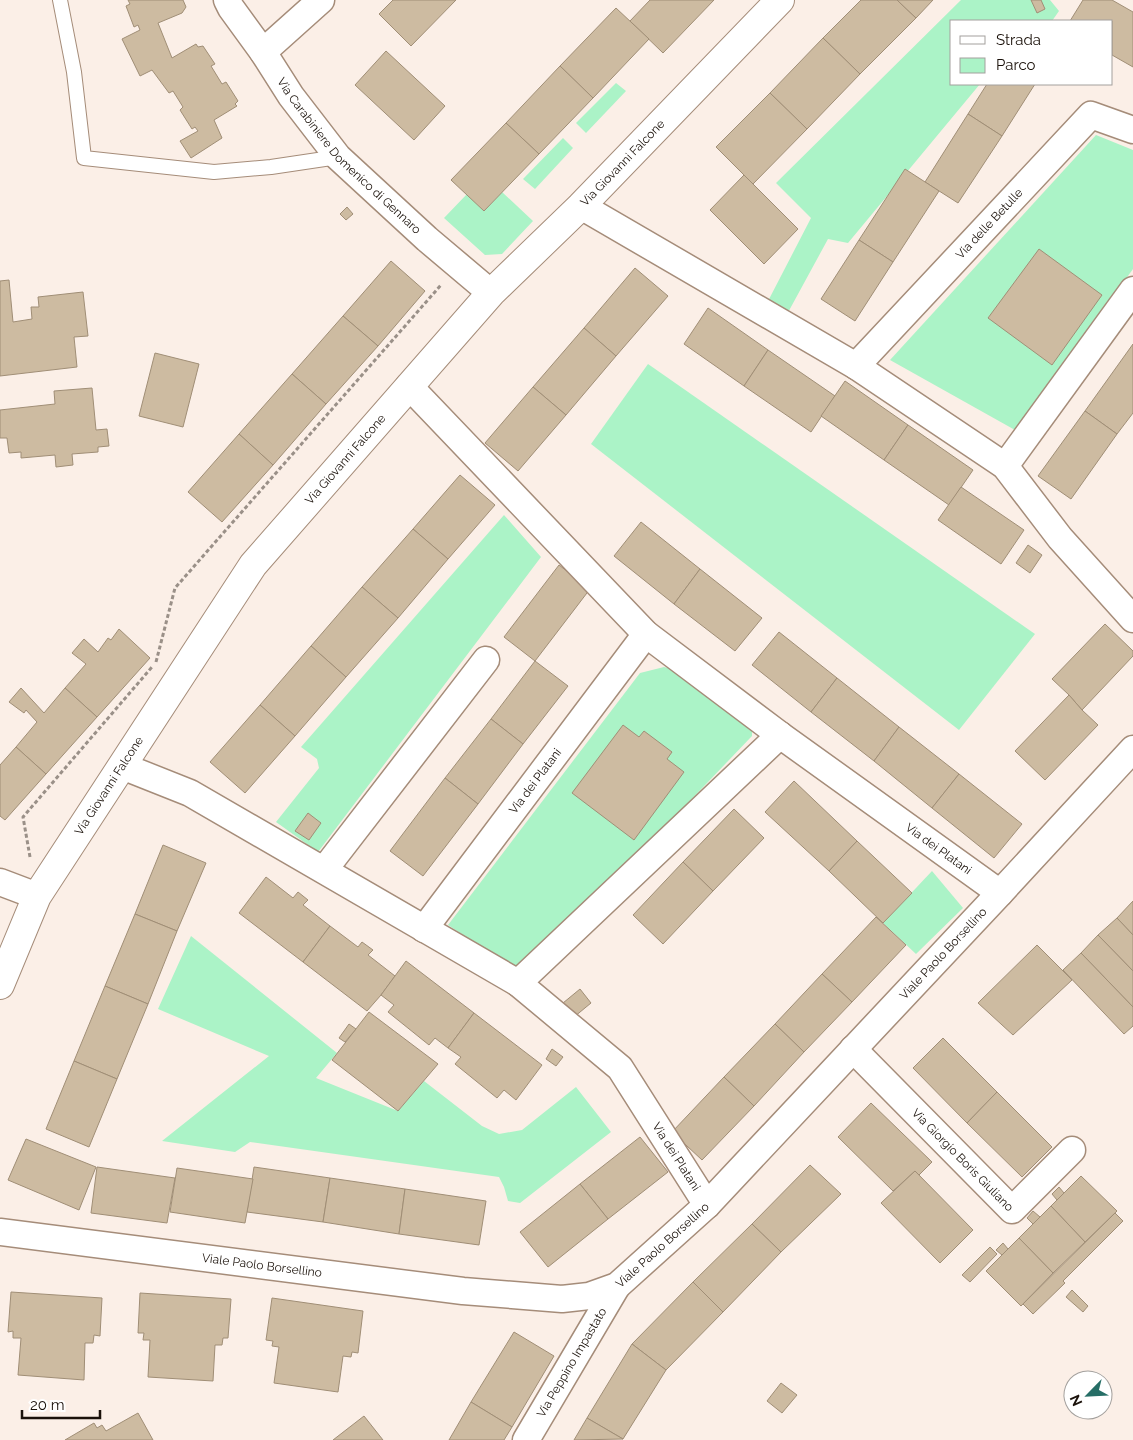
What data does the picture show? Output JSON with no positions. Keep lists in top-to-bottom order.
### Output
{
  "streets": {
    "street": [
      "Via Carabiniere Domenico di Gennaro",
      "Via Giovanni Falcone",
      "Via delle Betulle",
      "Via dei Platani",
      "Viale Paolo Borsellino",
      "Via Giorgio Boris Giuliano",
      "Via Peppino Impastato"
    ]
  },
  "crossings": [
    ["Via Carabiniere Domenico di Gennaro", "Via Giovanni Falcone"],
    ["Via Giovanni Falcone", "Via dei Platani"],
    ["Via dei Platani", "Viale Paolo Borsellino"],
    ["Viale Paolo Borsellino", "Via Giorgio Boris Giuliano"],
    ["Viale Paolo Borsellino", "Via Peppino Impastato"]
  ],
  "legend": ["Strada", "Parco"],
  "scale_bar": "20 m",
  "north": "bottom left"
}
